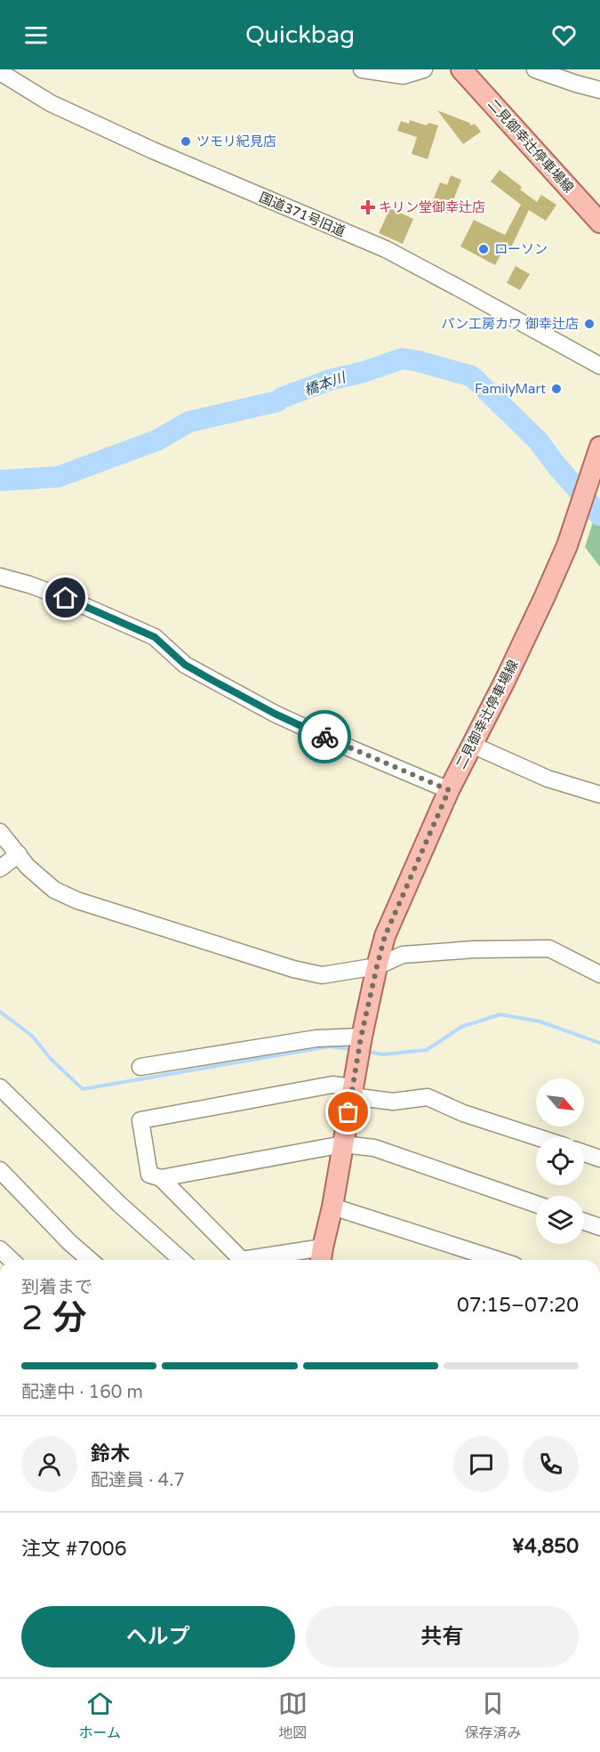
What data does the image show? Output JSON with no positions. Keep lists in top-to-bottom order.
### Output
{
  "streets": {
    "main road": ["二見御幸辻停車場線"],
    "street": ["国道371号旧道"]
  },
  "water": ["橋本川"],
  "places": {
    "other": [
      "ツモリ紀見店",
      "ローソン",
      "パン工房カワ 御幸辻店",
      "FamilyMart"
    ],
    "health": ["キリン堂御幸辻店"]
  },
  "north": "bottom right",
  "page": {
    "header": "Quickbag",
    "heading": ["2 分", "到着まで", "07:15–07:20"],
    "panel": [
      "鈴木",
      "配達員 · 4.7",
      "注文 #7006",
      "¥4,850"
    ],
    "bar": "配達中 · 160 m",
    "buttons": ["ヘルプ", "共有"],
    "tabs": ["ホーム", "地図", "保存済み"]
  }
}
